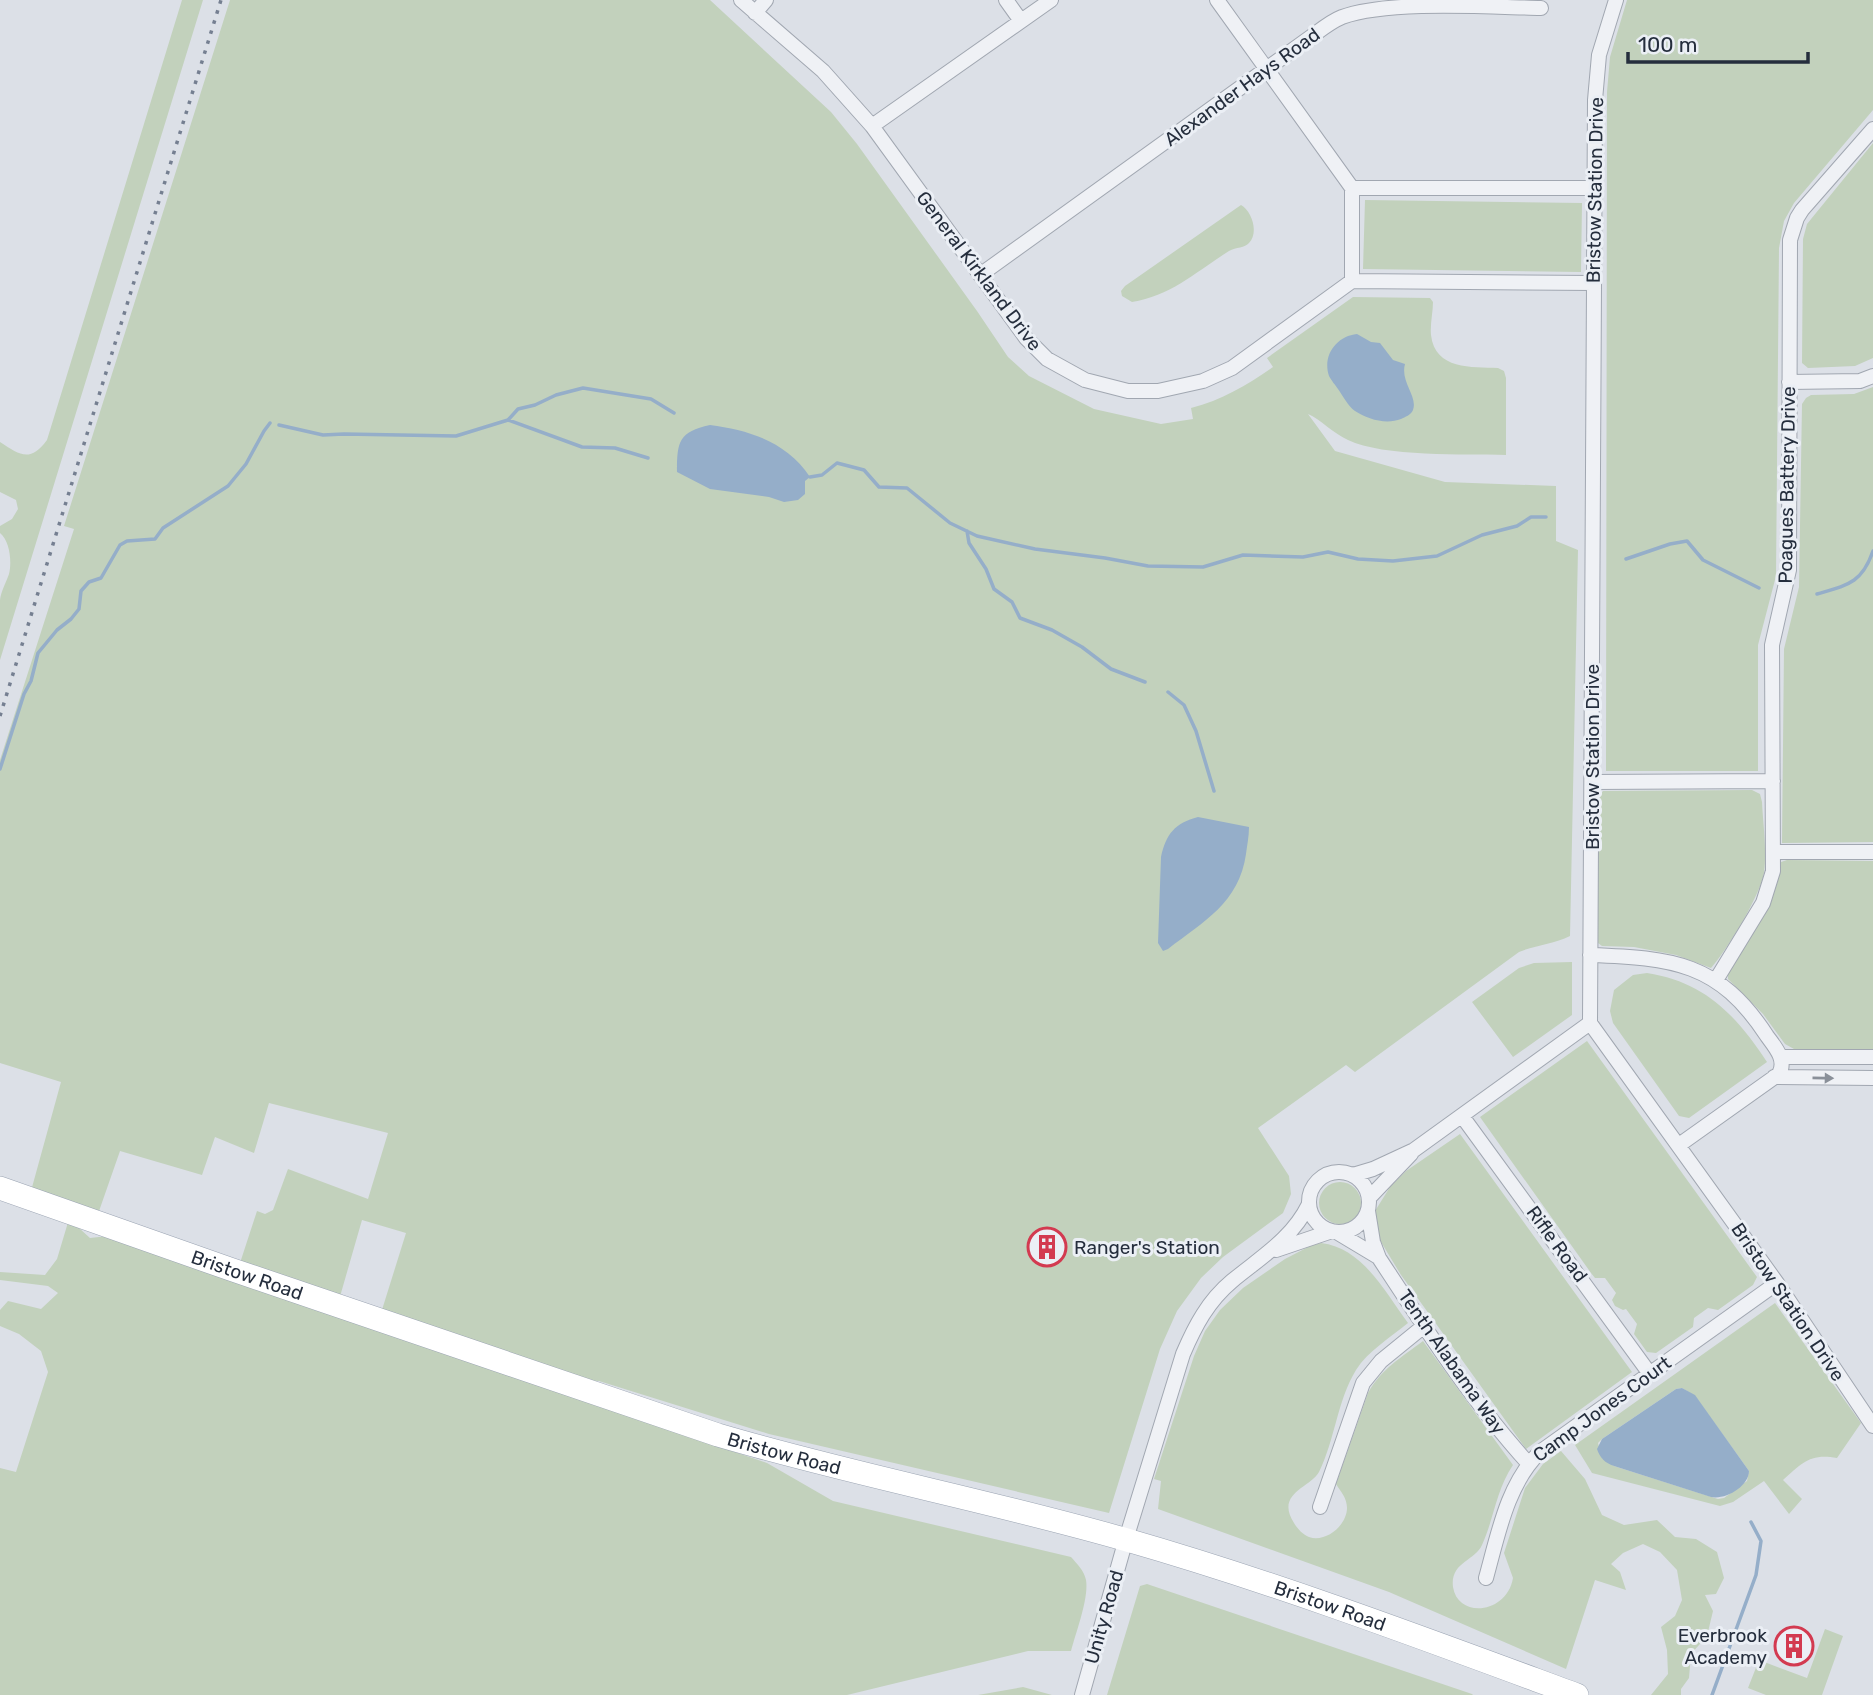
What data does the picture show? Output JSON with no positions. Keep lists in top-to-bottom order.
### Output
{
  "streets": {
    "main road": ["Bristow Road"],
    "street": [
      "Alexander Hays Road",
      "Bristow Station Drive",
      "General Kirkland Drive",
      "Poagues Battery Drive",
      "Rifle Road",
      "Tenth Alabama Way",
      "Camp Jones Court",
      "Unity Road"
    ]
  },
  "crossings": [
    ["Alexander Hays Road", "General Kirkland Drive"],
    ["Bristow Station Drive", "Camp Jones Court"],
    ["Rifle Road", "Camp Jones Court"],
    ["Bristow Road", "Unity Road"],
    ["Tenth Alabama Way", "Camp Jones Court"]
  ],
  "places": {
    "building": ["Ranger's Station", "Everbrook Academy"]
  },
  "scale_bar": "100 m"
}
